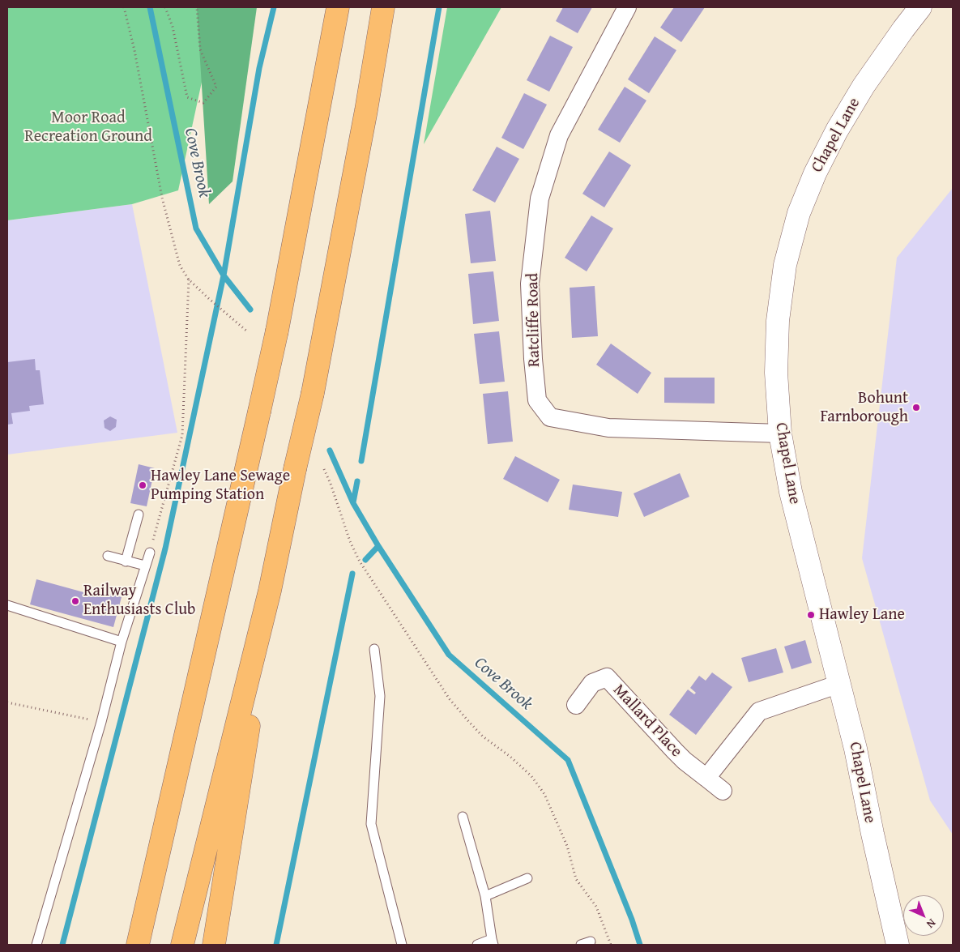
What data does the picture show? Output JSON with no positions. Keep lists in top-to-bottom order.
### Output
{
  "streets": {
    "street": ["Chapel Lane", "Ratcliffe Road", "Mallard Place"]
  },
  "crossings": [
    ["Chapel Lane", "Ratcliffe Road"]
  ],
  "water": ["Cove Brook"],
  "parks": ["Moor Road Recreation Ground"],
  "places": [
    "Bohunt Farnborough",
    "Hawley Lane Sewage Pumping Station",
    "Railway Enthusiasts Club",
    "Hawley Lane"
  ],
  "north": "bottom right"
}
